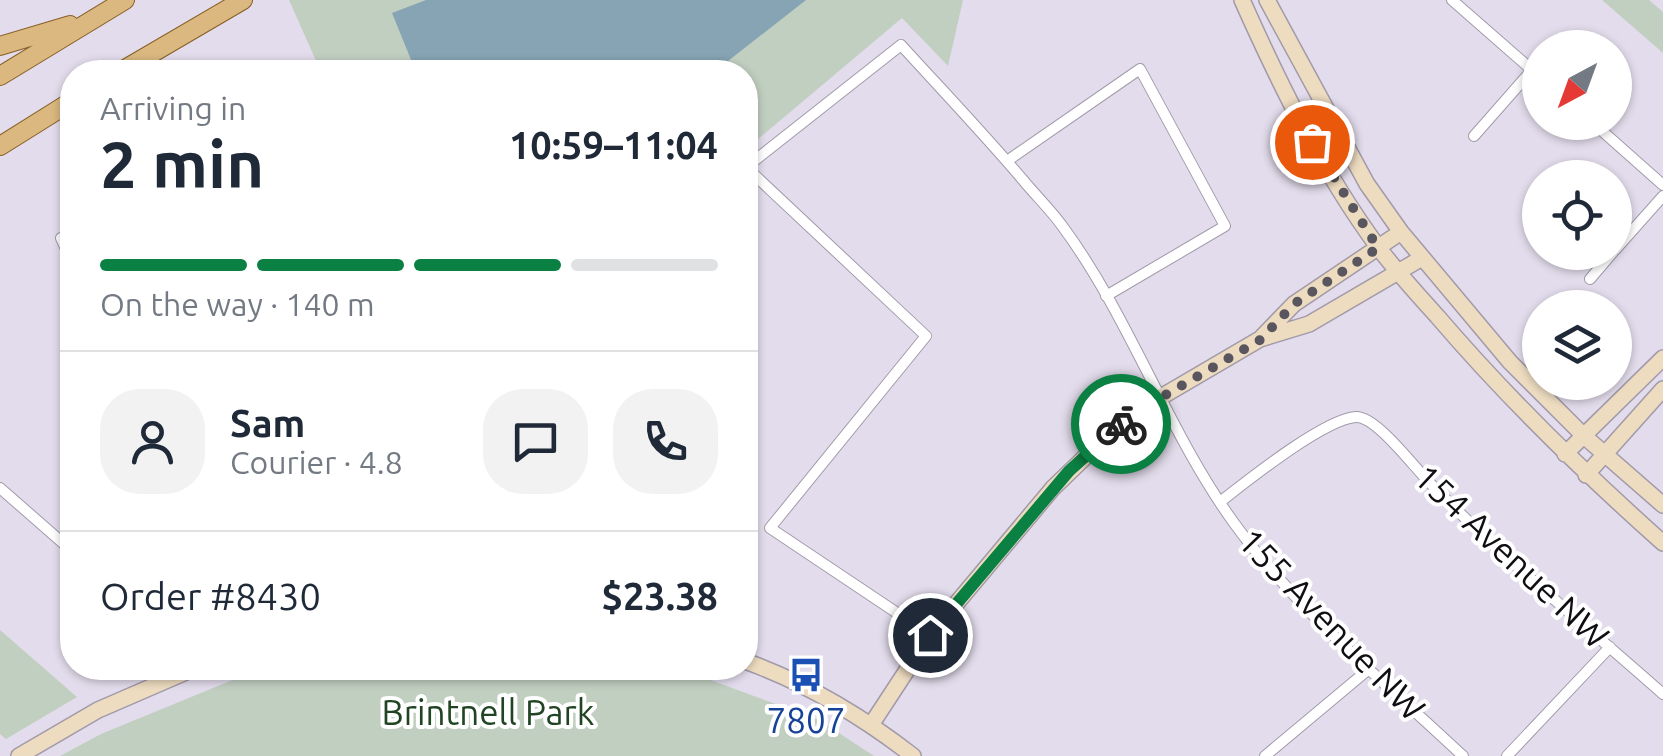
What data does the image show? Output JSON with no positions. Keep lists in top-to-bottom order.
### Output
{
  "streets": {
    "street": ["154 Avenue NW", "155 Avenue NW"]
  },
  "crossings": [
    ["154 Avenue NW", "155 Avenue NW"]
  ],
  "parks": ["Brintnell Park"],
  "places": {
    "bus stop": ["7807"]
  },
  "north": "bottom left",
  "page": {
    "heading": ["2 min", "Arriving in", "10:59–11:04"],
    "panel": [
      "Sam",
      "Courier · 4.8",
      "Order #8430",
      "$23.38"
    ],
    "bar": "On the way · 140 m"
  }
}
